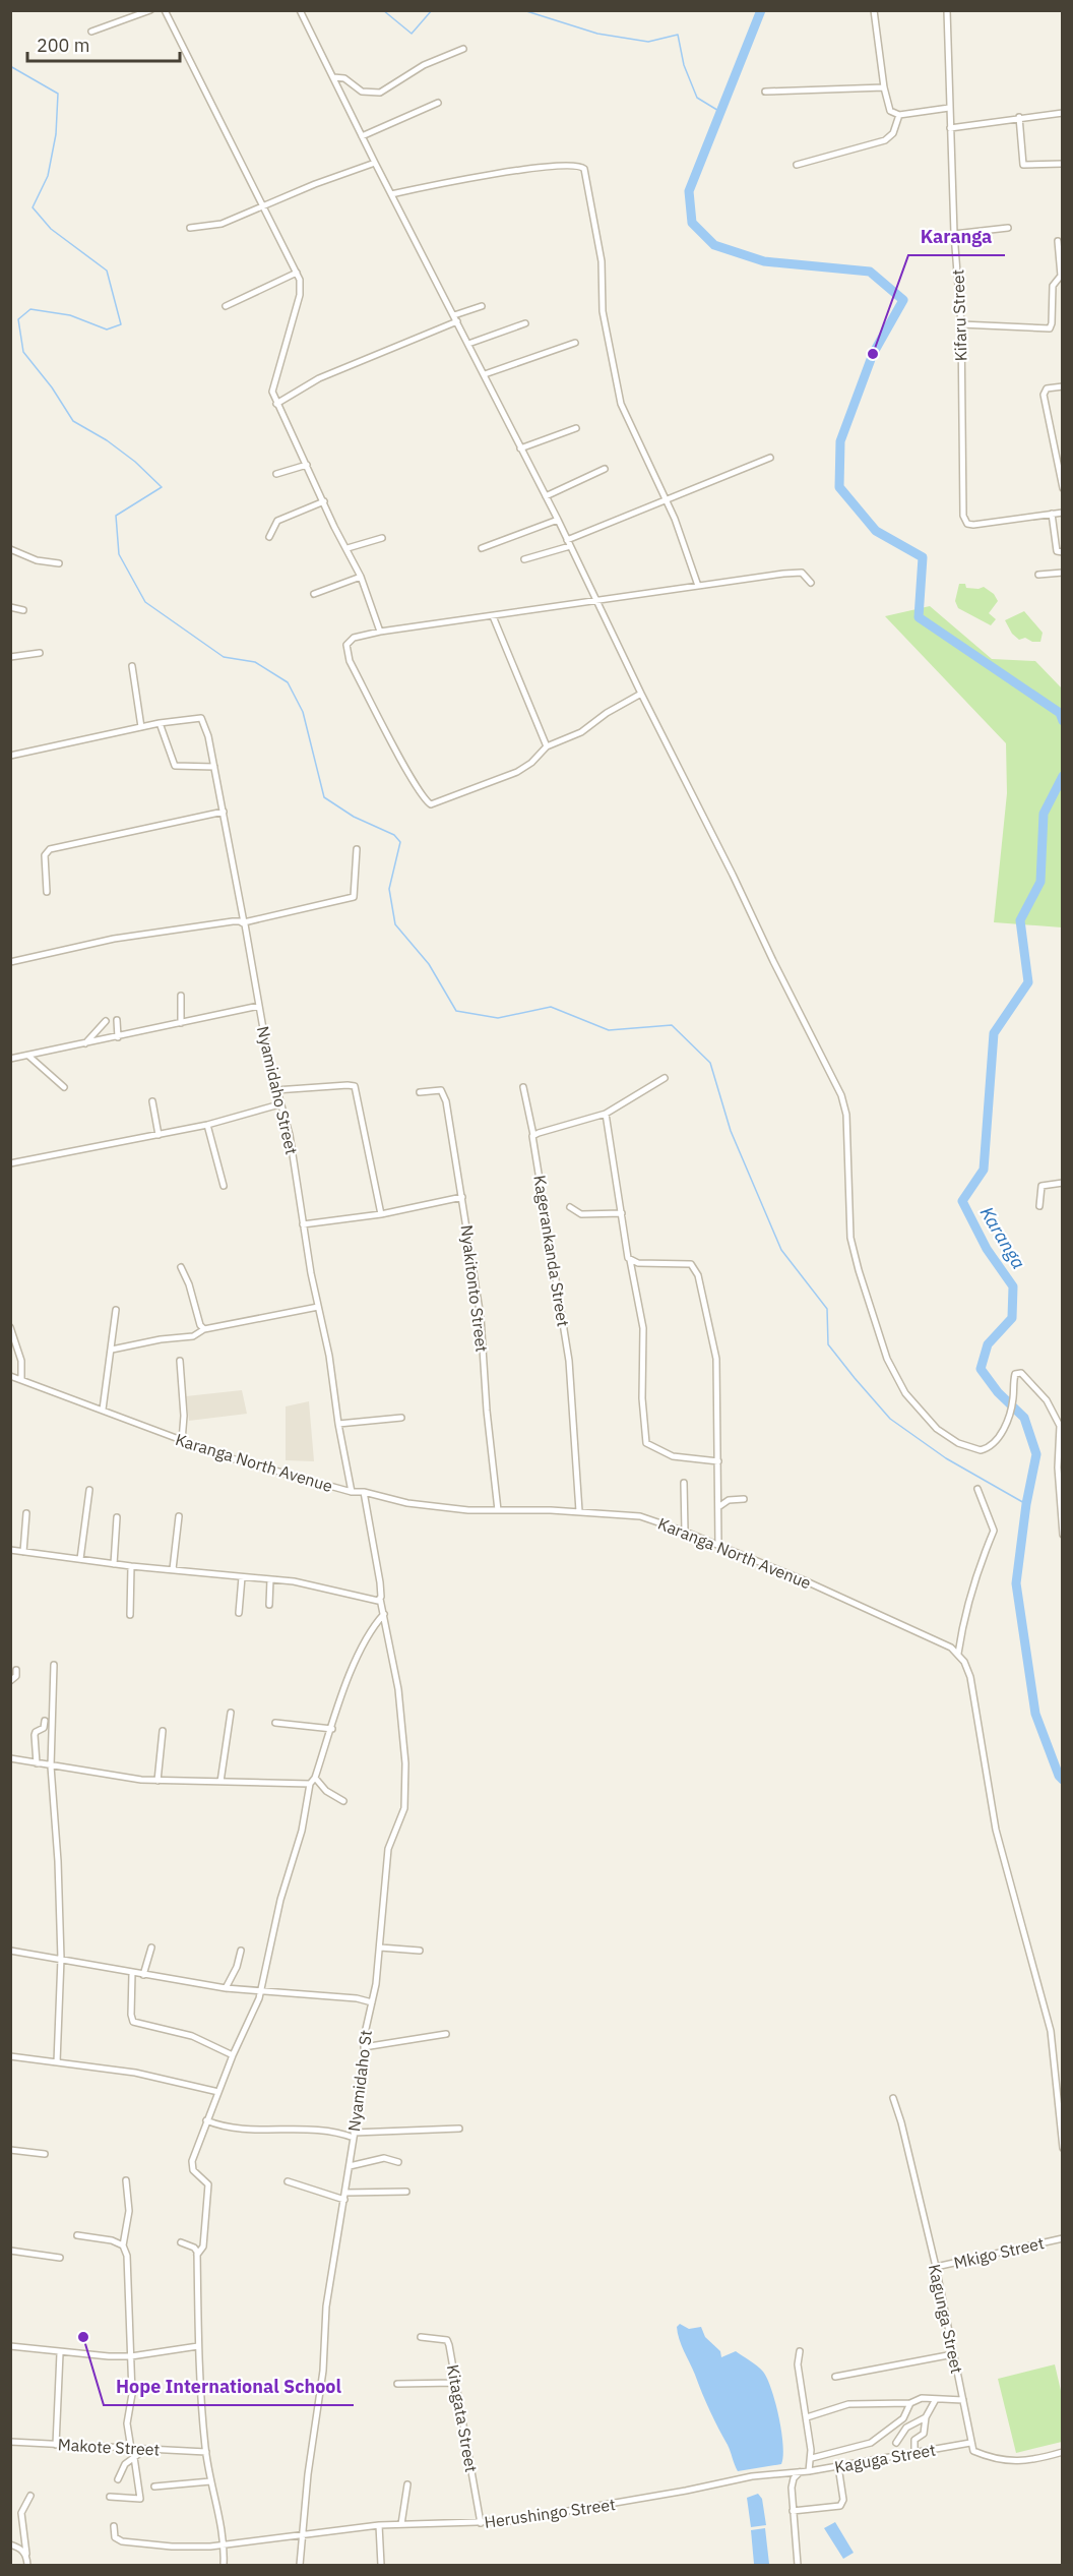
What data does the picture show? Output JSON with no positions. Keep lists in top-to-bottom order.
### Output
{
  "streets": {
    "street": [
      "Kifaru Street",
      "Nyamidaho Street",
      "Kagerankanda Street",
      "Nyakitonto Street",
      "Karanga North Avenue",
      "Nyamidaho St",
      "Mkigo Street",
      "Kagunga Street",
      "Kitagata Street",
      "Makote Street",
      "Kaguga Street",
      "Herushingo Street"
    ]
  },
  "crossings": [
    ["Nyamidaho Street", "Karanga North Avenue"],
    ["Kagerankanda Street", "Karanga North Avenue"],
    ["Nyakitonto Street", "Karanga North Avenue"],
    ["Karanga North Avenue", "Nyamidaho St"],
    ["Nyamidaho St", "Herushingo Street"],
    ["Mkigo Street", "Kagunga Street"],
    ["Kagunga Street", "Kaguga Street"],
    ["Kitagata Street", "Herushingo Street"],
    ["Kaguga Street", "Herushingo Street"]
  ],
  "water": ["Karanga"],
  "places": ["Karanga", "Hope International School"],
  "scale_bar": "200 m"
}
